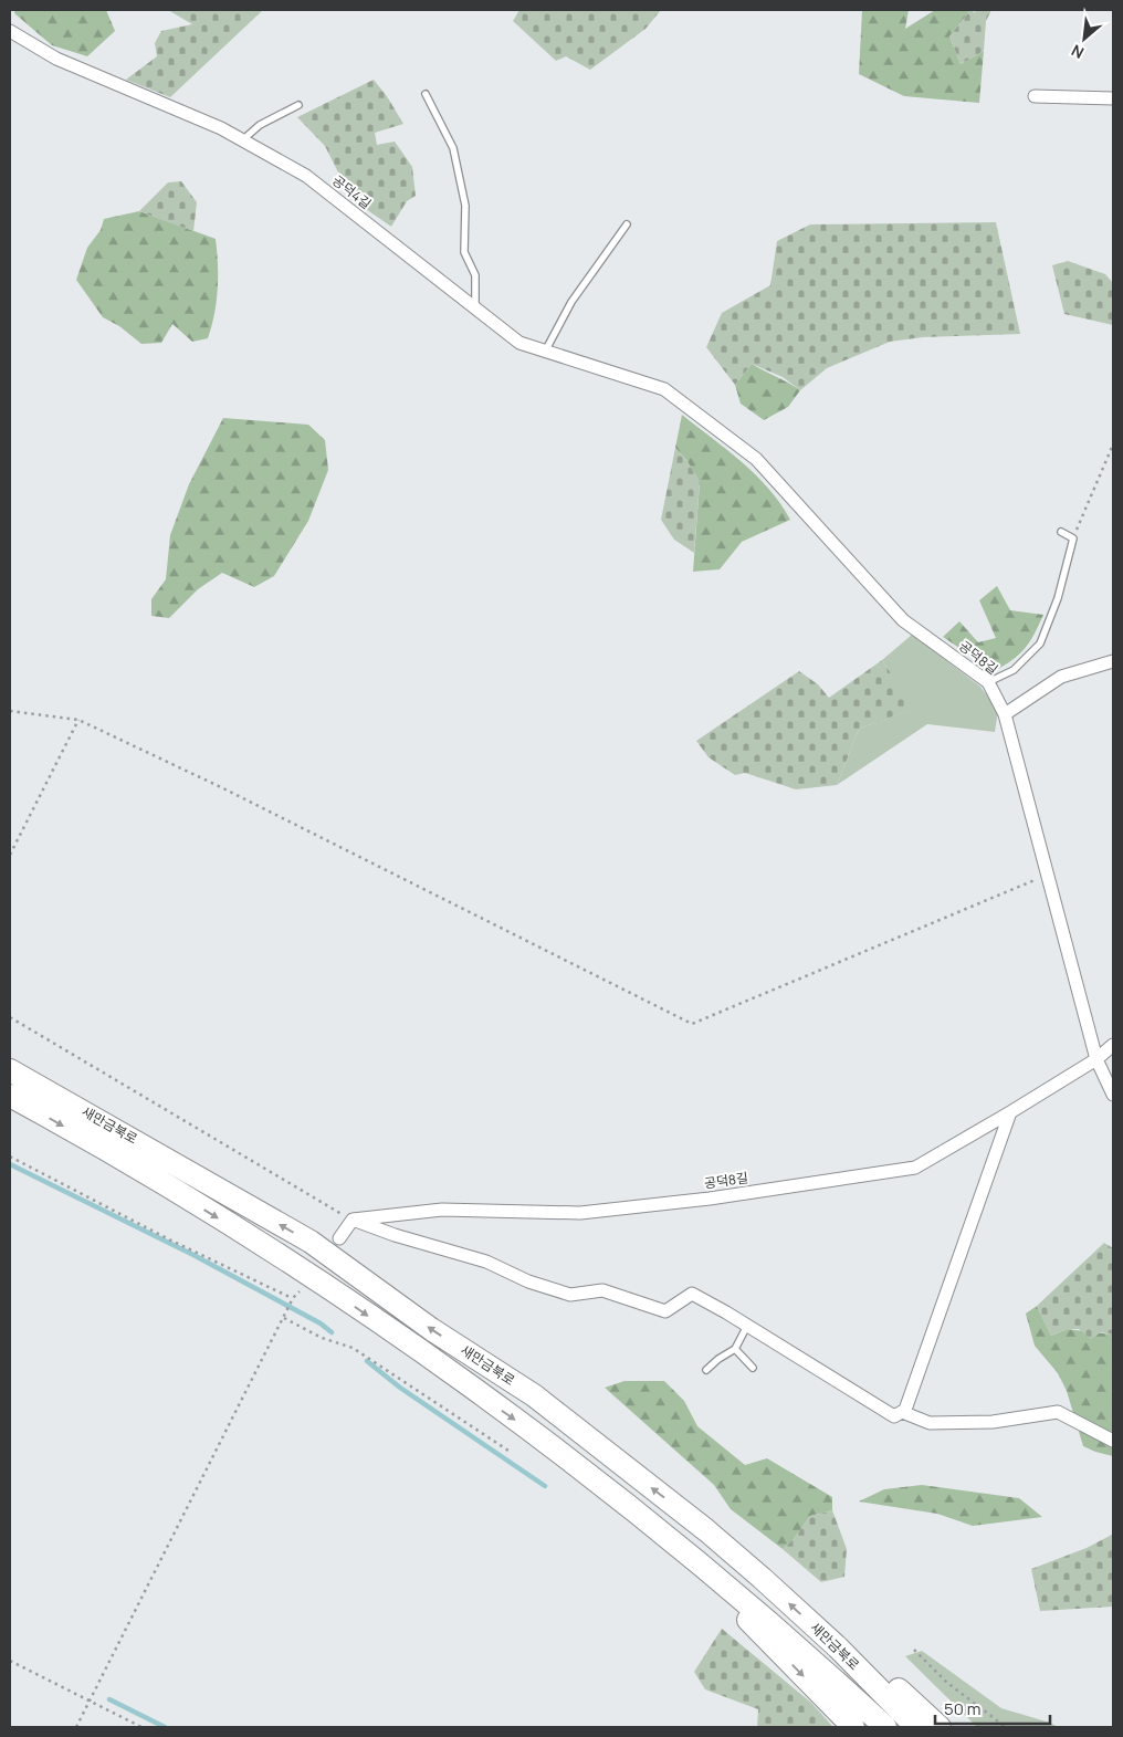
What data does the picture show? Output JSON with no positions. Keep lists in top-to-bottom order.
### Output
{
  "streets": {
    "highway": ["새만금북로"],
    "street": ["공덕4길", "공덕8길"]
  },
  "crossings": [
    ["공덕4길", "공덕8길"]
  ],
  "scale_bar": "50 m",
  "north": "bottom left"
}
